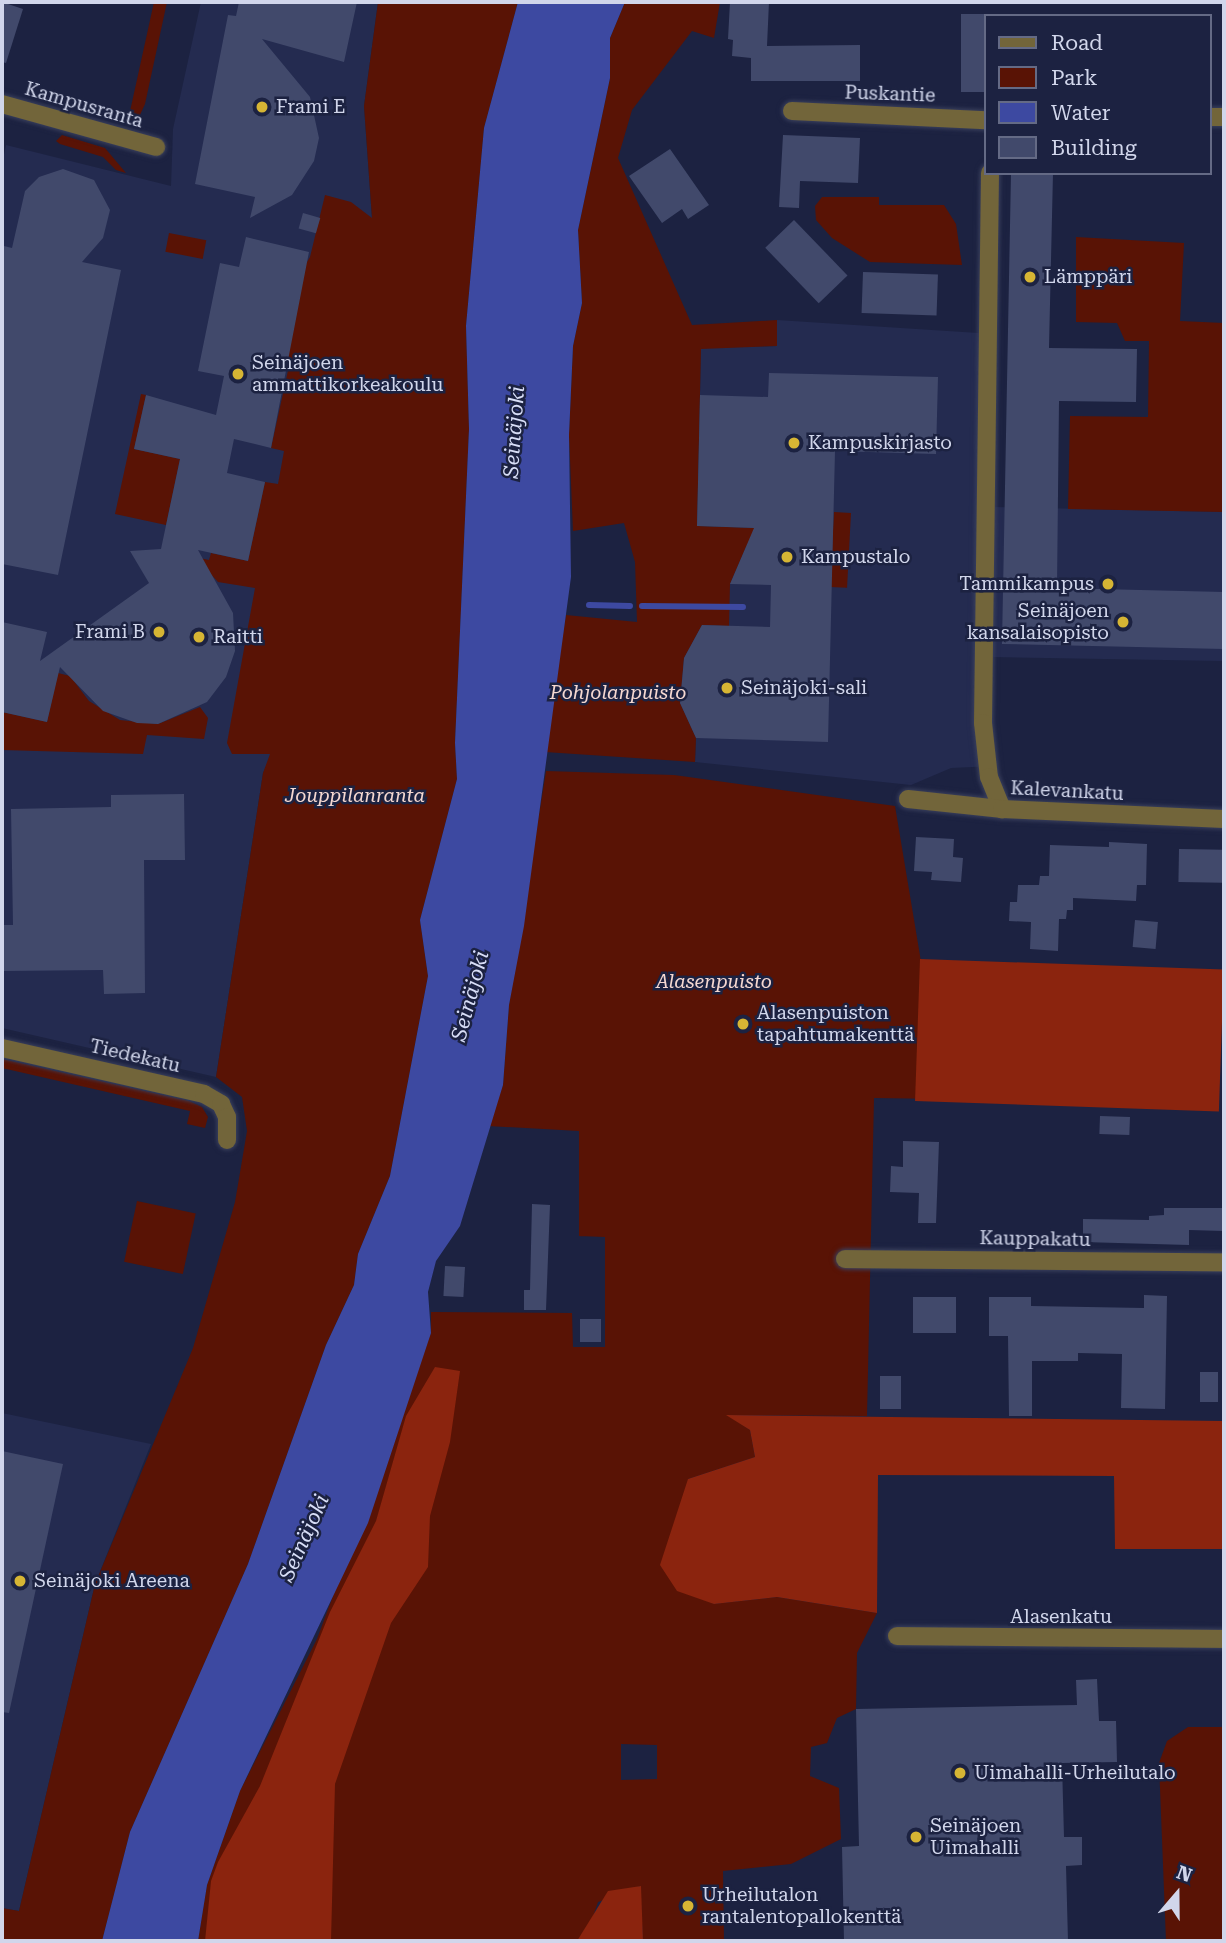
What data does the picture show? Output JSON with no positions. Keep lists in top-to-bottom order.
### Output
{
  "streets": {
    "street": [
      "Puskantie",
      "Kampusranta",
      "Kalevankatu",
      "Tiedekatu",
      "Kauppakatu",
      "Alasenkatu"
    ]
  },
  "water": ["Seinäjoki"],
  "parks": ["Pohjolanpuisto", "Jouppilanranta", "Alasenpuisto"],
  "places": [
    "Frami E",
    "Lämppäri",
    "Seinäjoen ammattikorkeakoulu",
    "Kampuskirjasto",
    "Kampustalo",
    "Tammikampus",
    "Seinäjoen kansalaisopisto",
    "Frami B",
    "Raitti",
    "Seinäjoki-sali",
    "Alasenpuiston tapahtumakenttä",
    "Seinäjoki Areena",
    "Uimahalli-Urheilutalo",
    "Seinäjoen Uimahalli",
    "Urheilutalon rantalentopallokenttä"
  ],
  "legend": [
    "Road",
    "Park",
    "Water",
    "Building"
  ],
  "north": "top"
}
